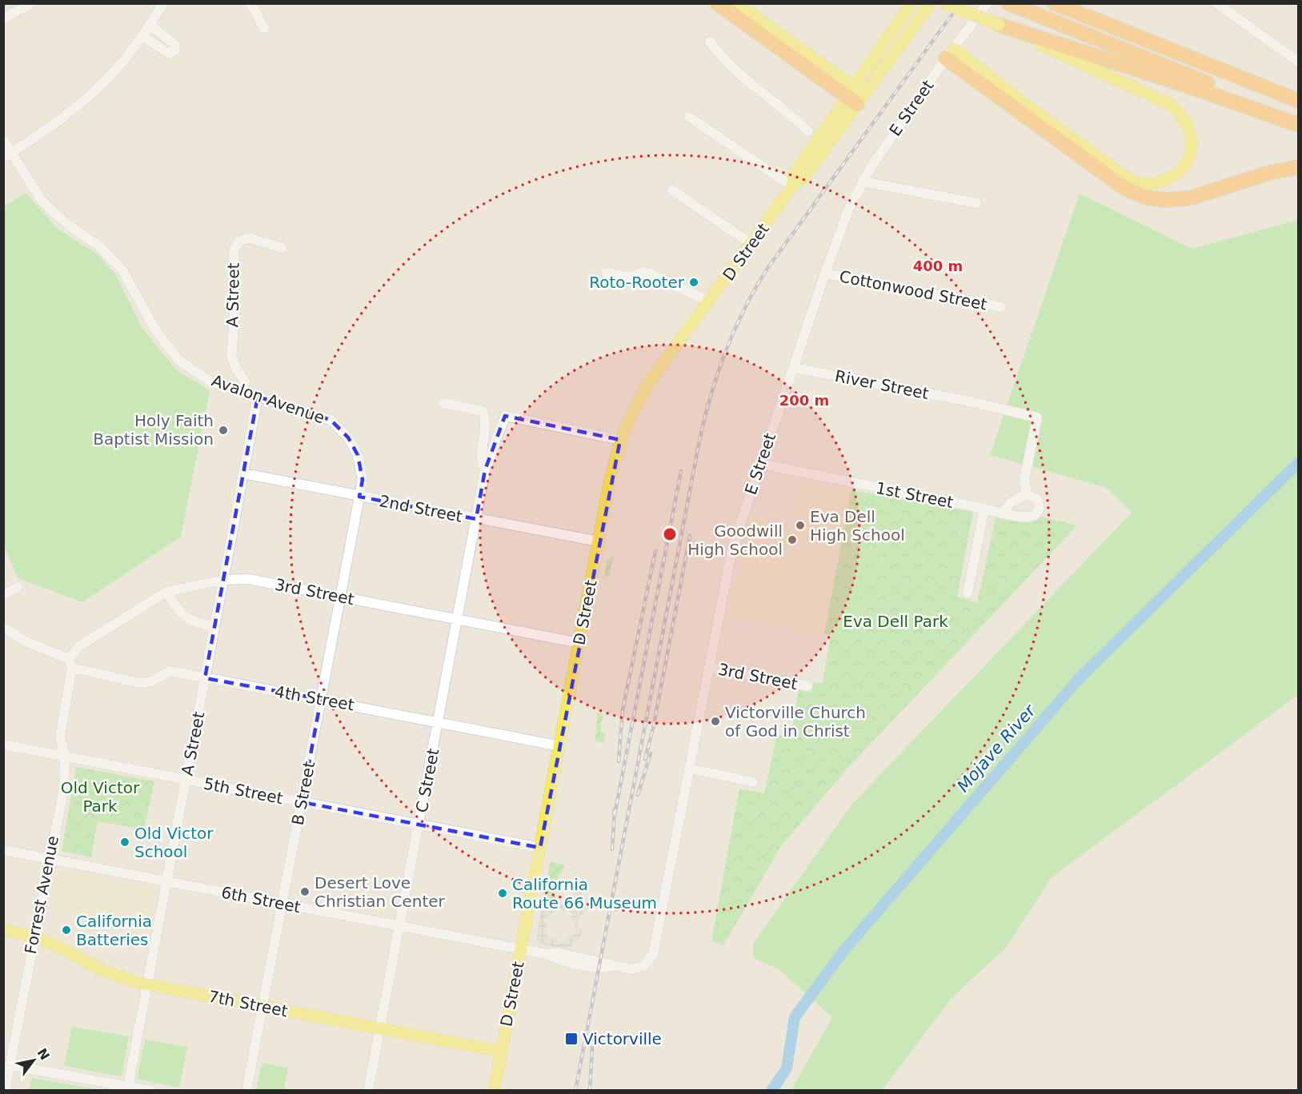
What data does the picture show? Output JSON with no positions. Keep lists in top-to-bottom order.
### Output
{
  "streets": {
    "main road": ["D Street", "7th Street"],
    "street": [
      "E Street",
      "Cottonwood Street",
      "A Street",
      "River Street",
      "Avalon Avenue",
      "1st Street",
      "2nd Street",
      "3rd Street",
      "4th Street",
      "C Street",
      "5th Street",
      "B Street",
      "Forrest Avenue",
      "6th Street"
    ]
  },
  "crossings": [
    ["E Street", "Cottonwood Street"],
    ["E Street", "River Street"],
    ["E Street", "1st Street"],
    ["E Street", "3rd Street"],
    ["E Street", "6th Street"],
    ["D Street", "2nd Street"],
    ["D Street", "3rd Street"],
    ["D Street", "4th Street"],
    ["D Street", "5th Street"],
    ["D Street", "6th Street"],
    ["D Street", "7th Street"],
    ["A Street", "Avalon Avenue"],
    ["A Street", "2nd Street"],
    ["A Street", "3rd Street"],
    ["A Street", "4th Street"],
    ["A Street", "5th Street"],
    ["A Street", "6th Street"],
    ["A Street", "7th Street"],
    ["River Street", "1st Street"],
    ["Avalon Avenue", "2nd Street"],
    ["Avalon Avenue", "B Street"],
    ["2nd Street", "C Street"],
    ["2nd Street", "B Street"],
    ["3rd Street", "4th Street"],
    ["3rd Street", "C Street"],
    ["3rd Street", "B Street"],
    ["3rd Street", "Forrest Avenue"],
    ["4th Street", "C Street"],
    ["4th Street", "B Street"],
    ["4th Street", "Forrest Avenue"],
    ["C Street", "5th Street"],
    ["C Street", "6th Street"],
    ["C Street", "7th Street"],
    ["5th Street", "B Street"],
    ["5th Street", "Forrest Avenue"],
    ["B Street", "6th Street"],
    ["B Street", "7th Street"],
    ["Forrest Avenue", "6th Street"],
    ["Forrest Avenue", "7th Street"]
  ],
  "water": ["Mojave River"],
  "parks": ["Eva Dell Park", "Old Victor Park"],
  "places": {
    "other": [
      "Roto-Rooter",
      "Holy Faith Baptist Mission",
      "Eva Dell High School",
      "Goodwill High School",
      "Victorville Church of God in Christ",
      "Old Victor School",
      "Desert Love Christian Center",
      "California Route 66 Museum",
      "California Batteries"
    ],
    "transit": ["Victorville"]
  },
  "north": "top right",
  "rings": ["400 m", "200 m"]
}
